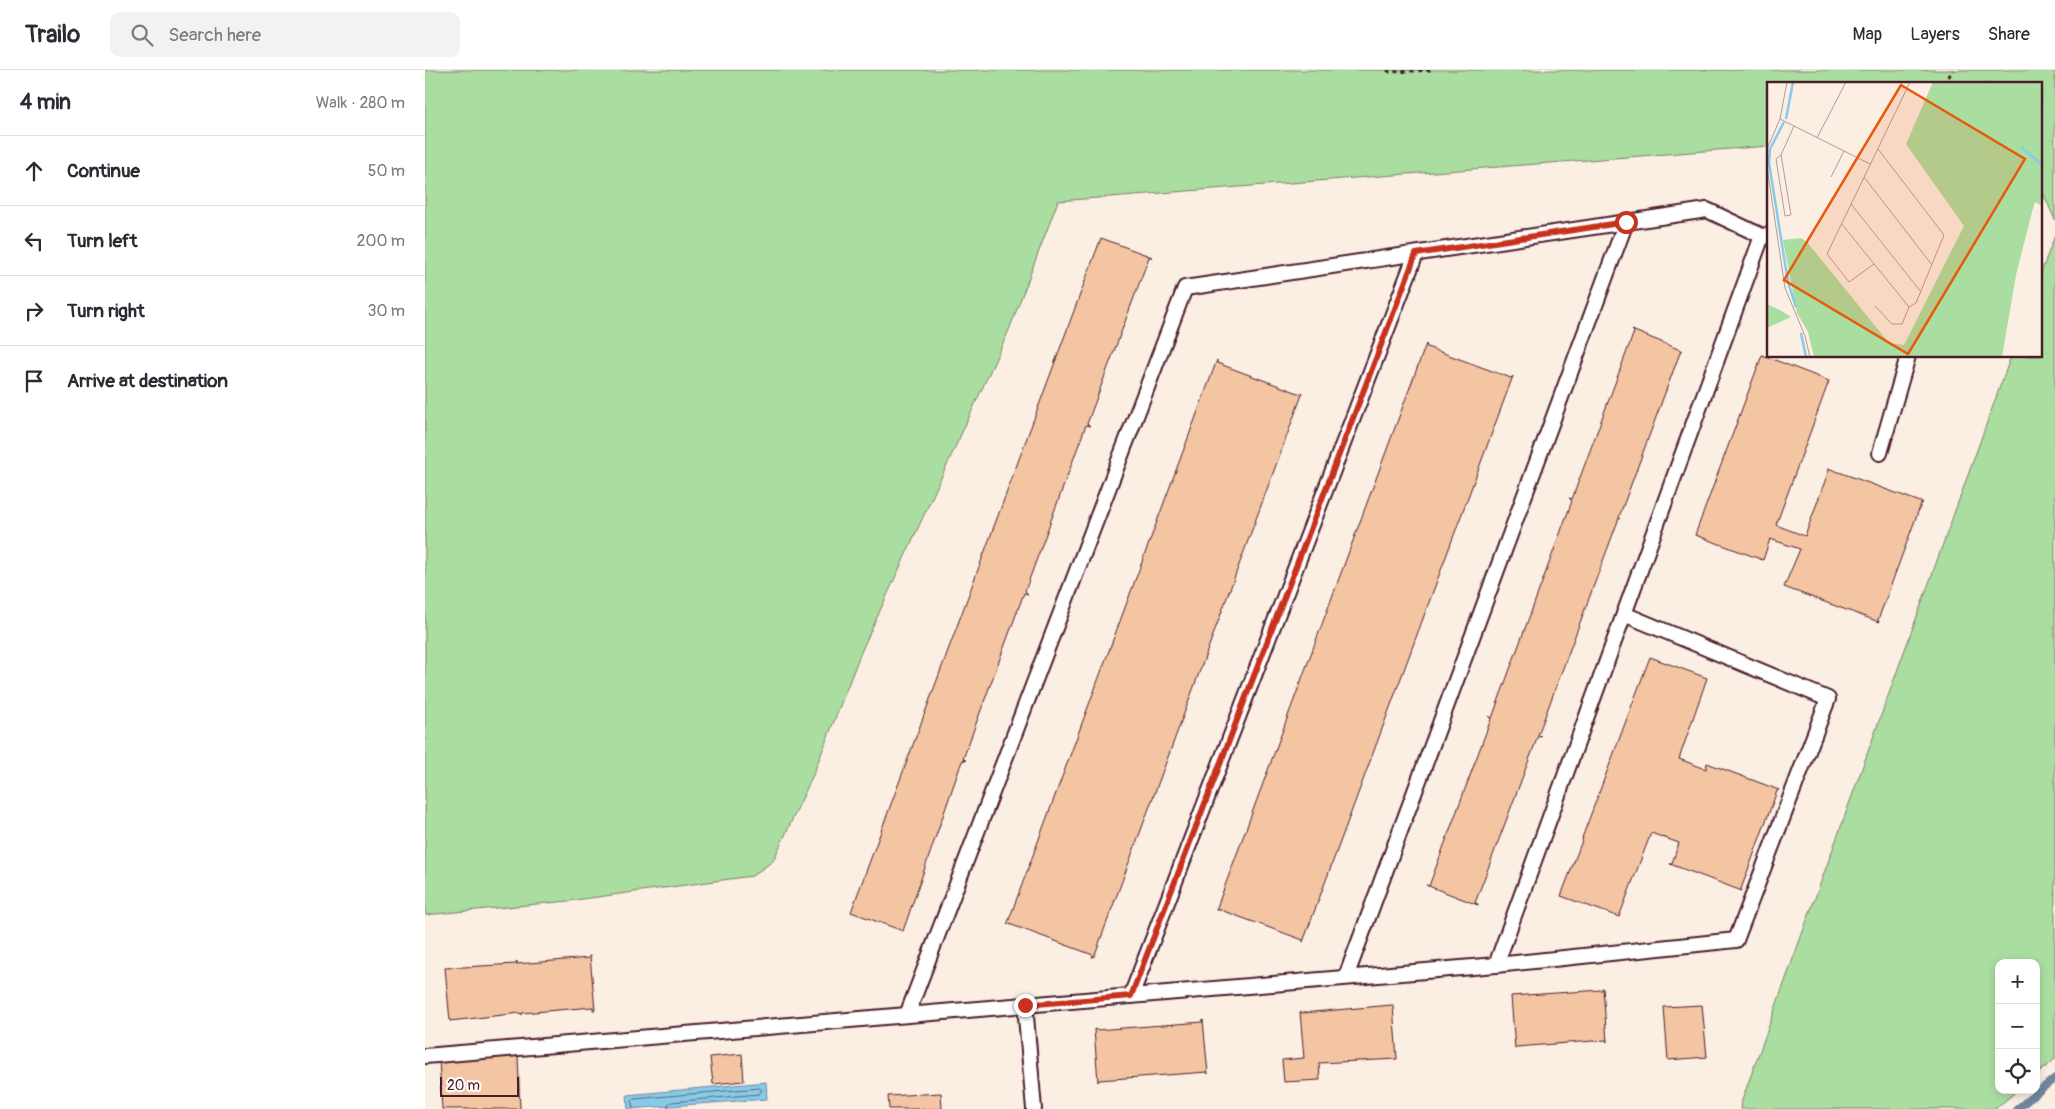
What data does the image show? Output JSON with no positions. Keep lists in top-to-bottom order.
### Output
{
  "scale_bar": "20 m",
  "page": {
    "header": "Trailo",
    "search": "Search here",
    "nav": ["Map", "Layers", "Share"],
    "heading": ["4 min", "Walk · 280 m"],
    "list": [
      ["Continue", "50 m"],
      ["Turn left", "200 m"],
      ["Turn right", "30 m"],
      "Arrive at destination"
    ],
    "map_buttons": ["+", "−"],
    "scale": "20 m"
  }
}
